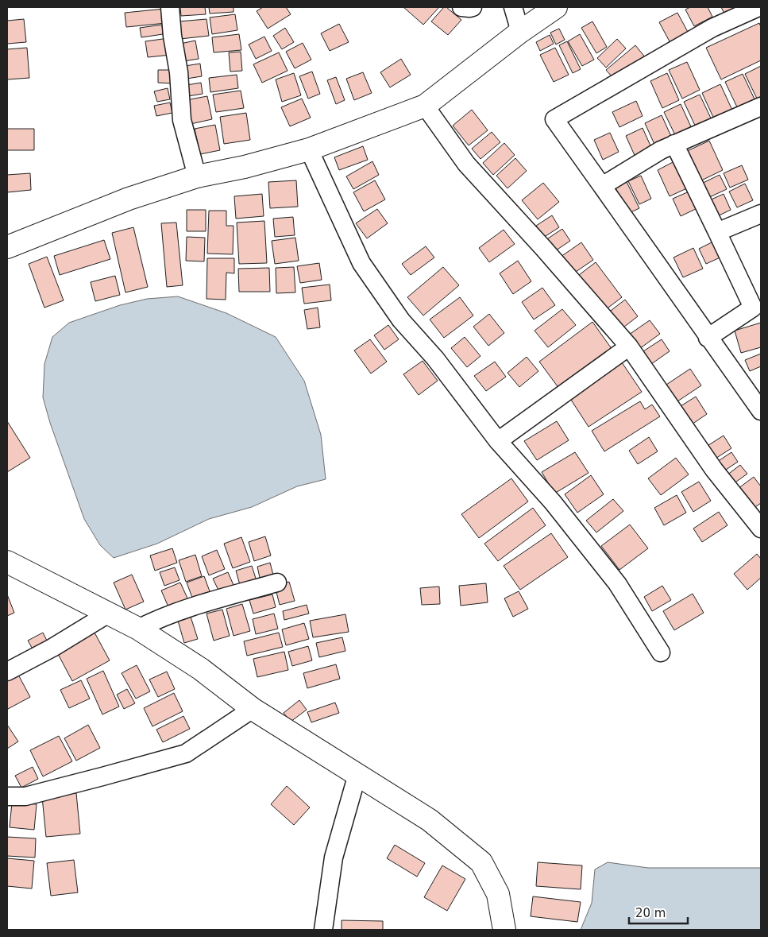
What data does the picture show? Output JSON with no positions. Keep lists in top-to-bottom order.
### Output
{
  "scale_bar": "20 m"
}
